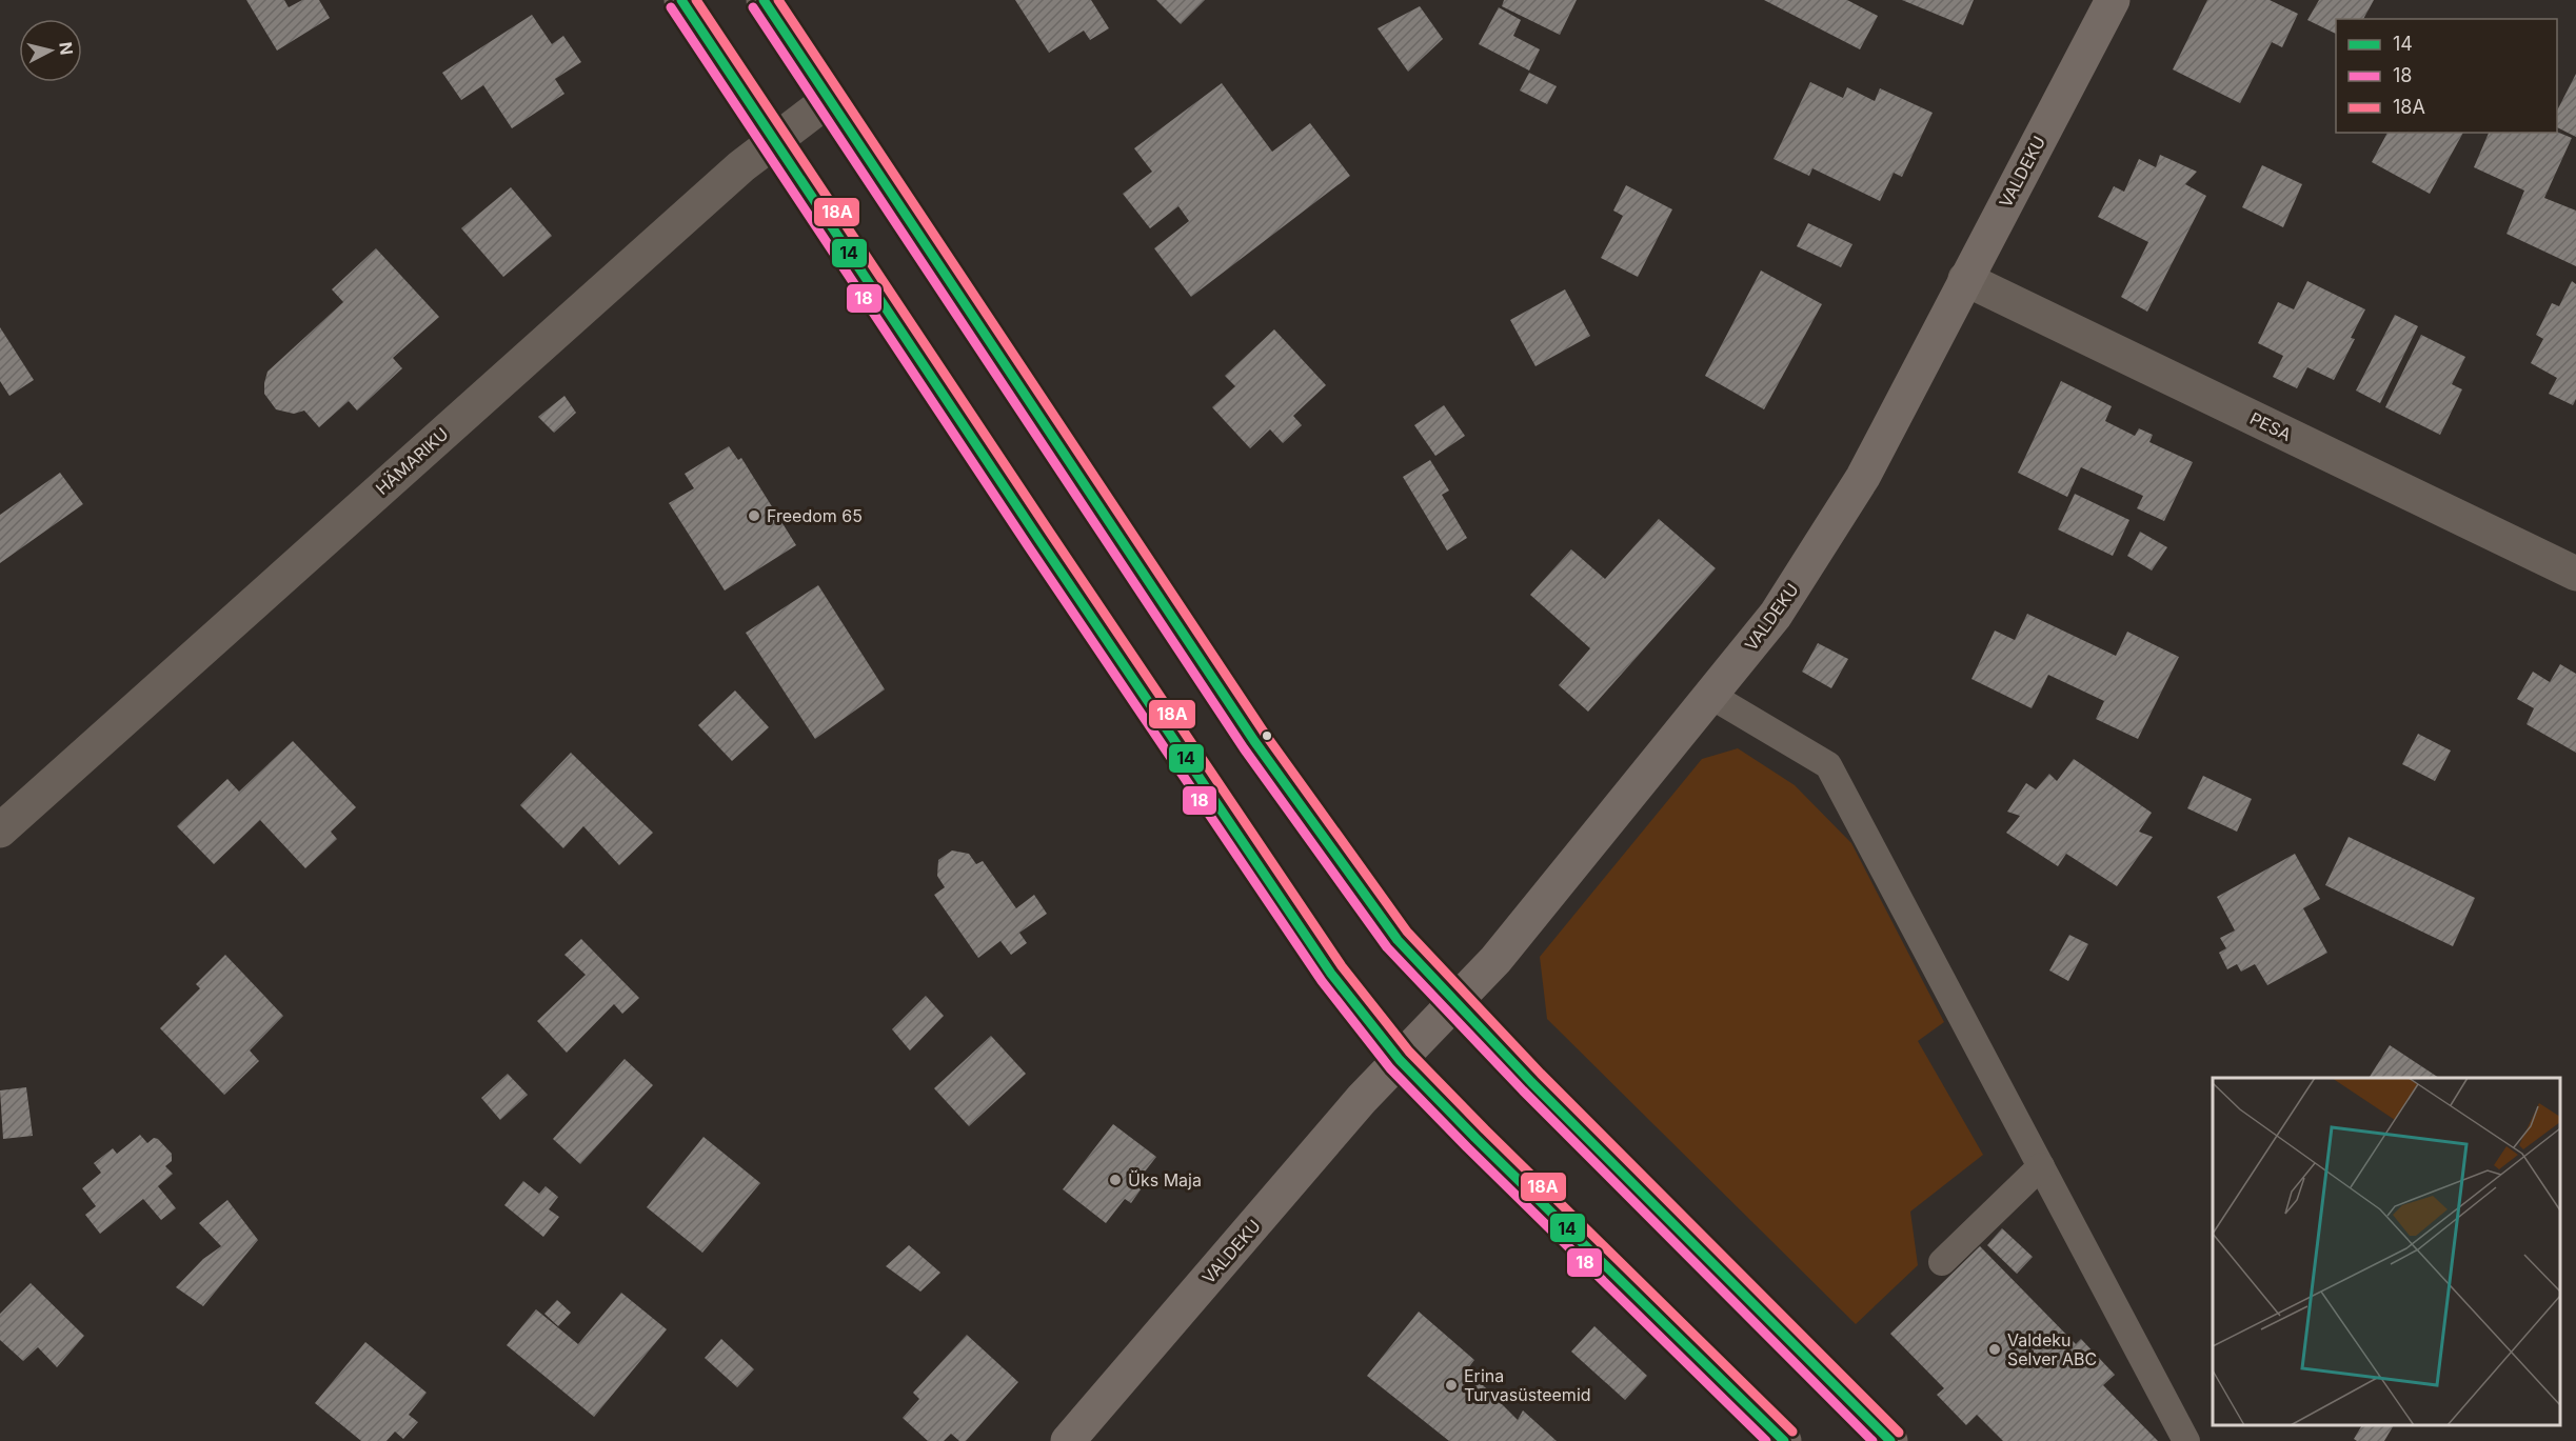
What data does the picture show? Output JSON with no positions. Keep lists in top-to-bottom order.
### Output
{
  "streets": {
    "street": ["VALDEKU", "PESA", "HÄMARIKU"]
  },
  "crossings": [
    ["VALDEKU", "PESA"]
  ],
  "places": [
    "Freedom 65",
    "Üks Maja",
    "Valdeku Selver ABC",
    "Erina Turvasüsteemid"
  ],
  "lines": ["transit line 14", "transit line 18A", "transit line 18"],
  "legend": ["14", "18", "18A"],
  "north": "right"
}
